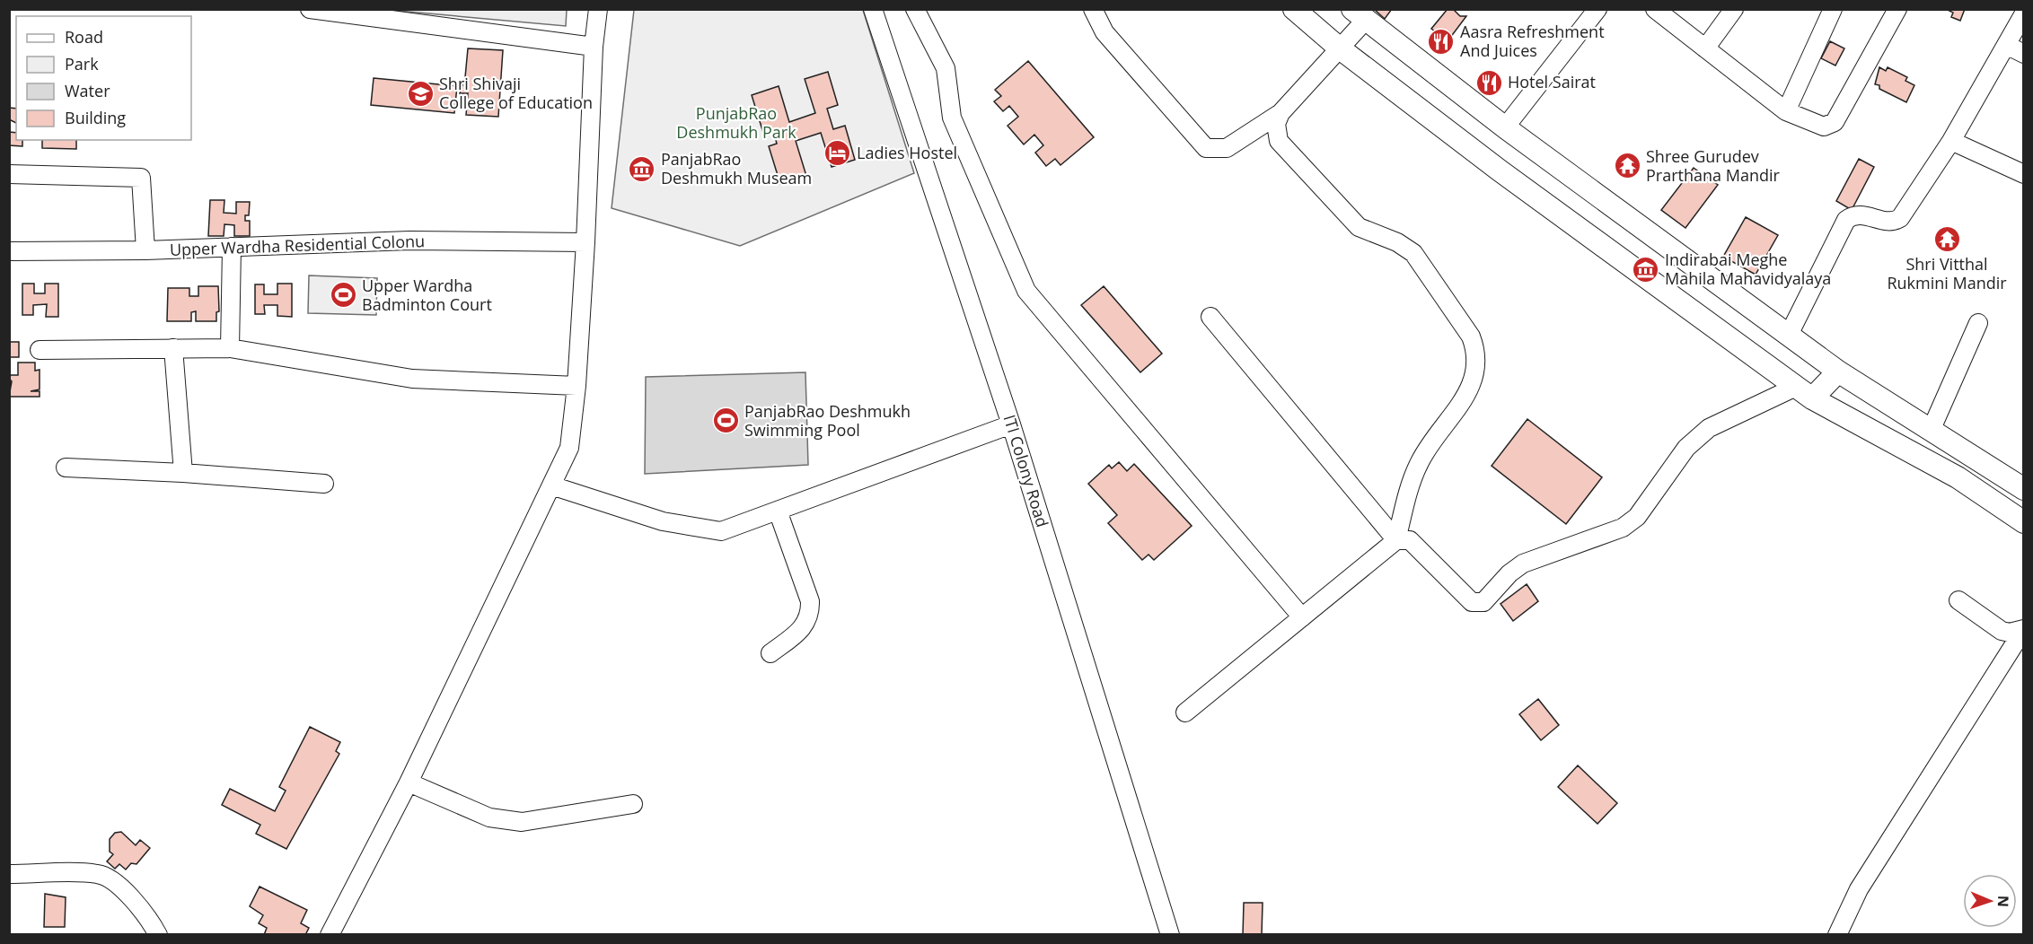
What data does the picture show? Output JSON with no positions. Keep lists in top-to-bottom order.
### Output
{
  "streets": {
    "street": ["Upper Wardha Residential Colonu", "ITI Colony Road"]
  },
  "parks": ["PunjabRao Deshmukh Park"],
  "places": {
    "restaurant": ["Aasra Refreshment And Juices", "Hotel Sairat"],
    "school or university": ["Shri Shivaji College of Education"],
    "hotel": ["Ladies Hostel"],
    "temple": ["Shree Gurudev Prarthana Mandir", "Shri Vitthal Rukmini Mandir"],
    "museum": ["PanjabRao Deshmukh Museam", "Indirabai Meghe Mahila Mahavidyalaya"],
    "sports": ["Upper Wardha Badminton Court", "PanjabRao Deshmukh Swimming Pool"]
  },
  "legend": [
    "Road",
    "Park",
    "Water",
    "Building"
  ],
  "north": "right"
}
